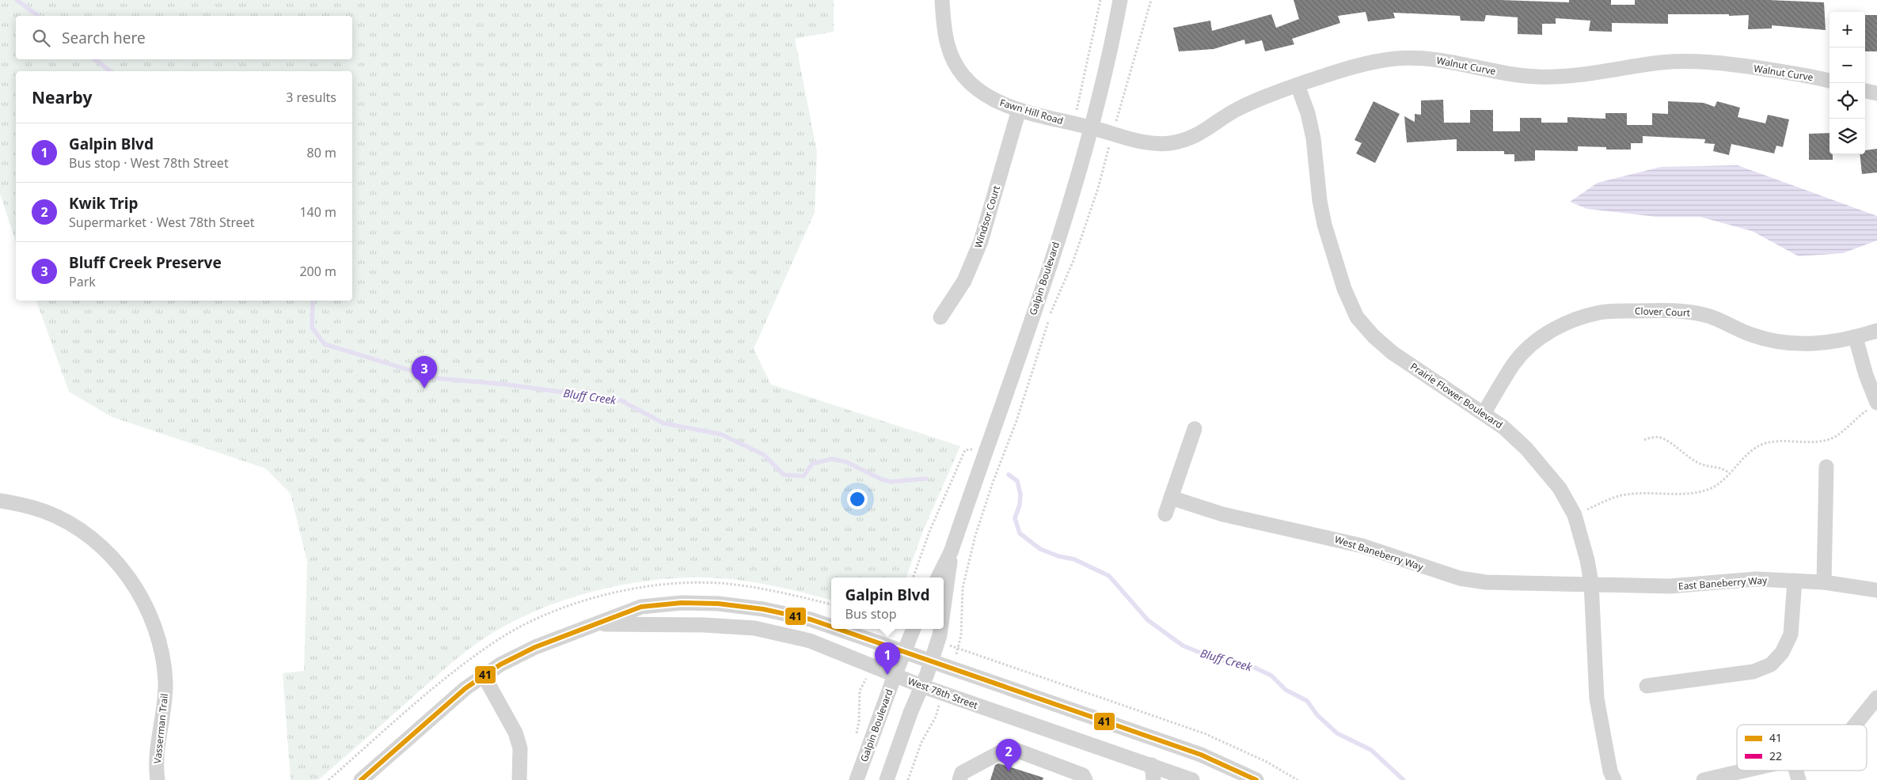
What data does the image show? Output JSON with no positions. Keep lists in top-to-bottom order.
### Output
{
  "streets": {
    "street": [
      "Walnut Curve",
      "Fawn Hill Road",
      "Windsor Court",
      "Galpin Boulevard",
      "Clover Court",
      "Prairie Flower Boulevard",
      "West Baneberry Way",
      "East Baneberry Way",
      "West 78th Street",
      "Vasserman Trail"
    ]
  },
  "crossings": [
    ["Walnut Curve", "Fawn Hill Road"],
    ["Walnut Curve", "Galpin Boulevard"],
    ["Walnut Curve", "Prairie Flower Boulevard"],
    ["Fawn Hill Road", "Windsor Court"],
    ["Fawn Hill Road", "Galpin Boulevard"],
    ["Galpin Boulevard", "West 78th Street"],
    ["Clover Court", "Prairie Flower Boulevard"],
    ["Prairie Flower Boulevard", "West Baneberry Way"],
    ["Prairie Flower Boulevard", "East Baneberry Way"],
    ["West Baneberry Way", "East Baneberry Way"]
  ],
  "water": ["Bluff Creek"],
  "lines": ["transit line 41"],
  "legend": ["41", "22"],
  "page": {
    "map_buttons": ["+", "−"],
    "search": "Search here",
    "heading": ["Nearby", "3 results"],
    "list": [
      {
        "mark": "1",
        "name": "Galpin Blvd",
        "note": "Bus stop · West 78th Street",
        "value": "80 m"
      },
      {
        "mark": "2",
        "name": "Kwik Trip",
        "note": "Supermarket · West 78th Street",
        "value": "140 m"
      },
      {
        "mark": "3",
        "name": "Bluff Creek Preserve",
        "note": "Park",
        "value": "200 m"
      }
    ],
    "pins": ["3", "1", "2"],
    "popup": ["Galpin Blvd", "Bus stop"]
  }
}
